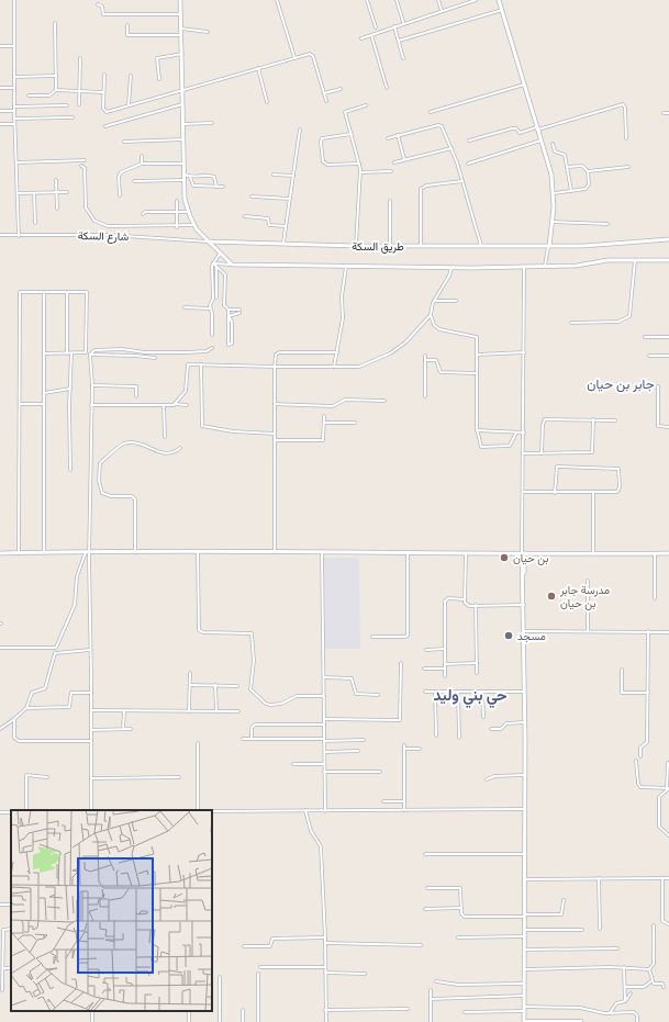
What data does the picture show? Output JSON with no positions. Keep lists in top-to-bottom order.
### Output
{
  "streets": {
    "main road": ["طريق السكة"],
    "street": ["شارع السكة"]
  },
  "crossings": [
    ["شارع السكة", "طريق السكة"]
  ],
  "districts": ["جابر بن حيان", "حي بني وليد"],
  "places": ["بن حيان", "مدرسة جابر بن حيان", "مسجد"]
}
